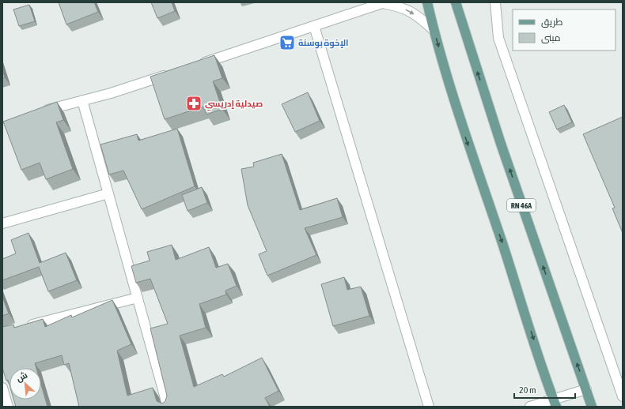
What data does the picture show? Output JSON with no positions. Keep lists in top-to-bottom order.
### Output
{
  "streets": {
    "main road": ["RN 46A"]
  },
  "places": {
    "supermarket": ["الإخوة بوسنة"],
    "pharmacy": ["صيدلية إدريسي"]
  },
  "legend": ["طريق", "مبنى"],
  "scale_bar": "20 m",
  "north": "top left"
}
